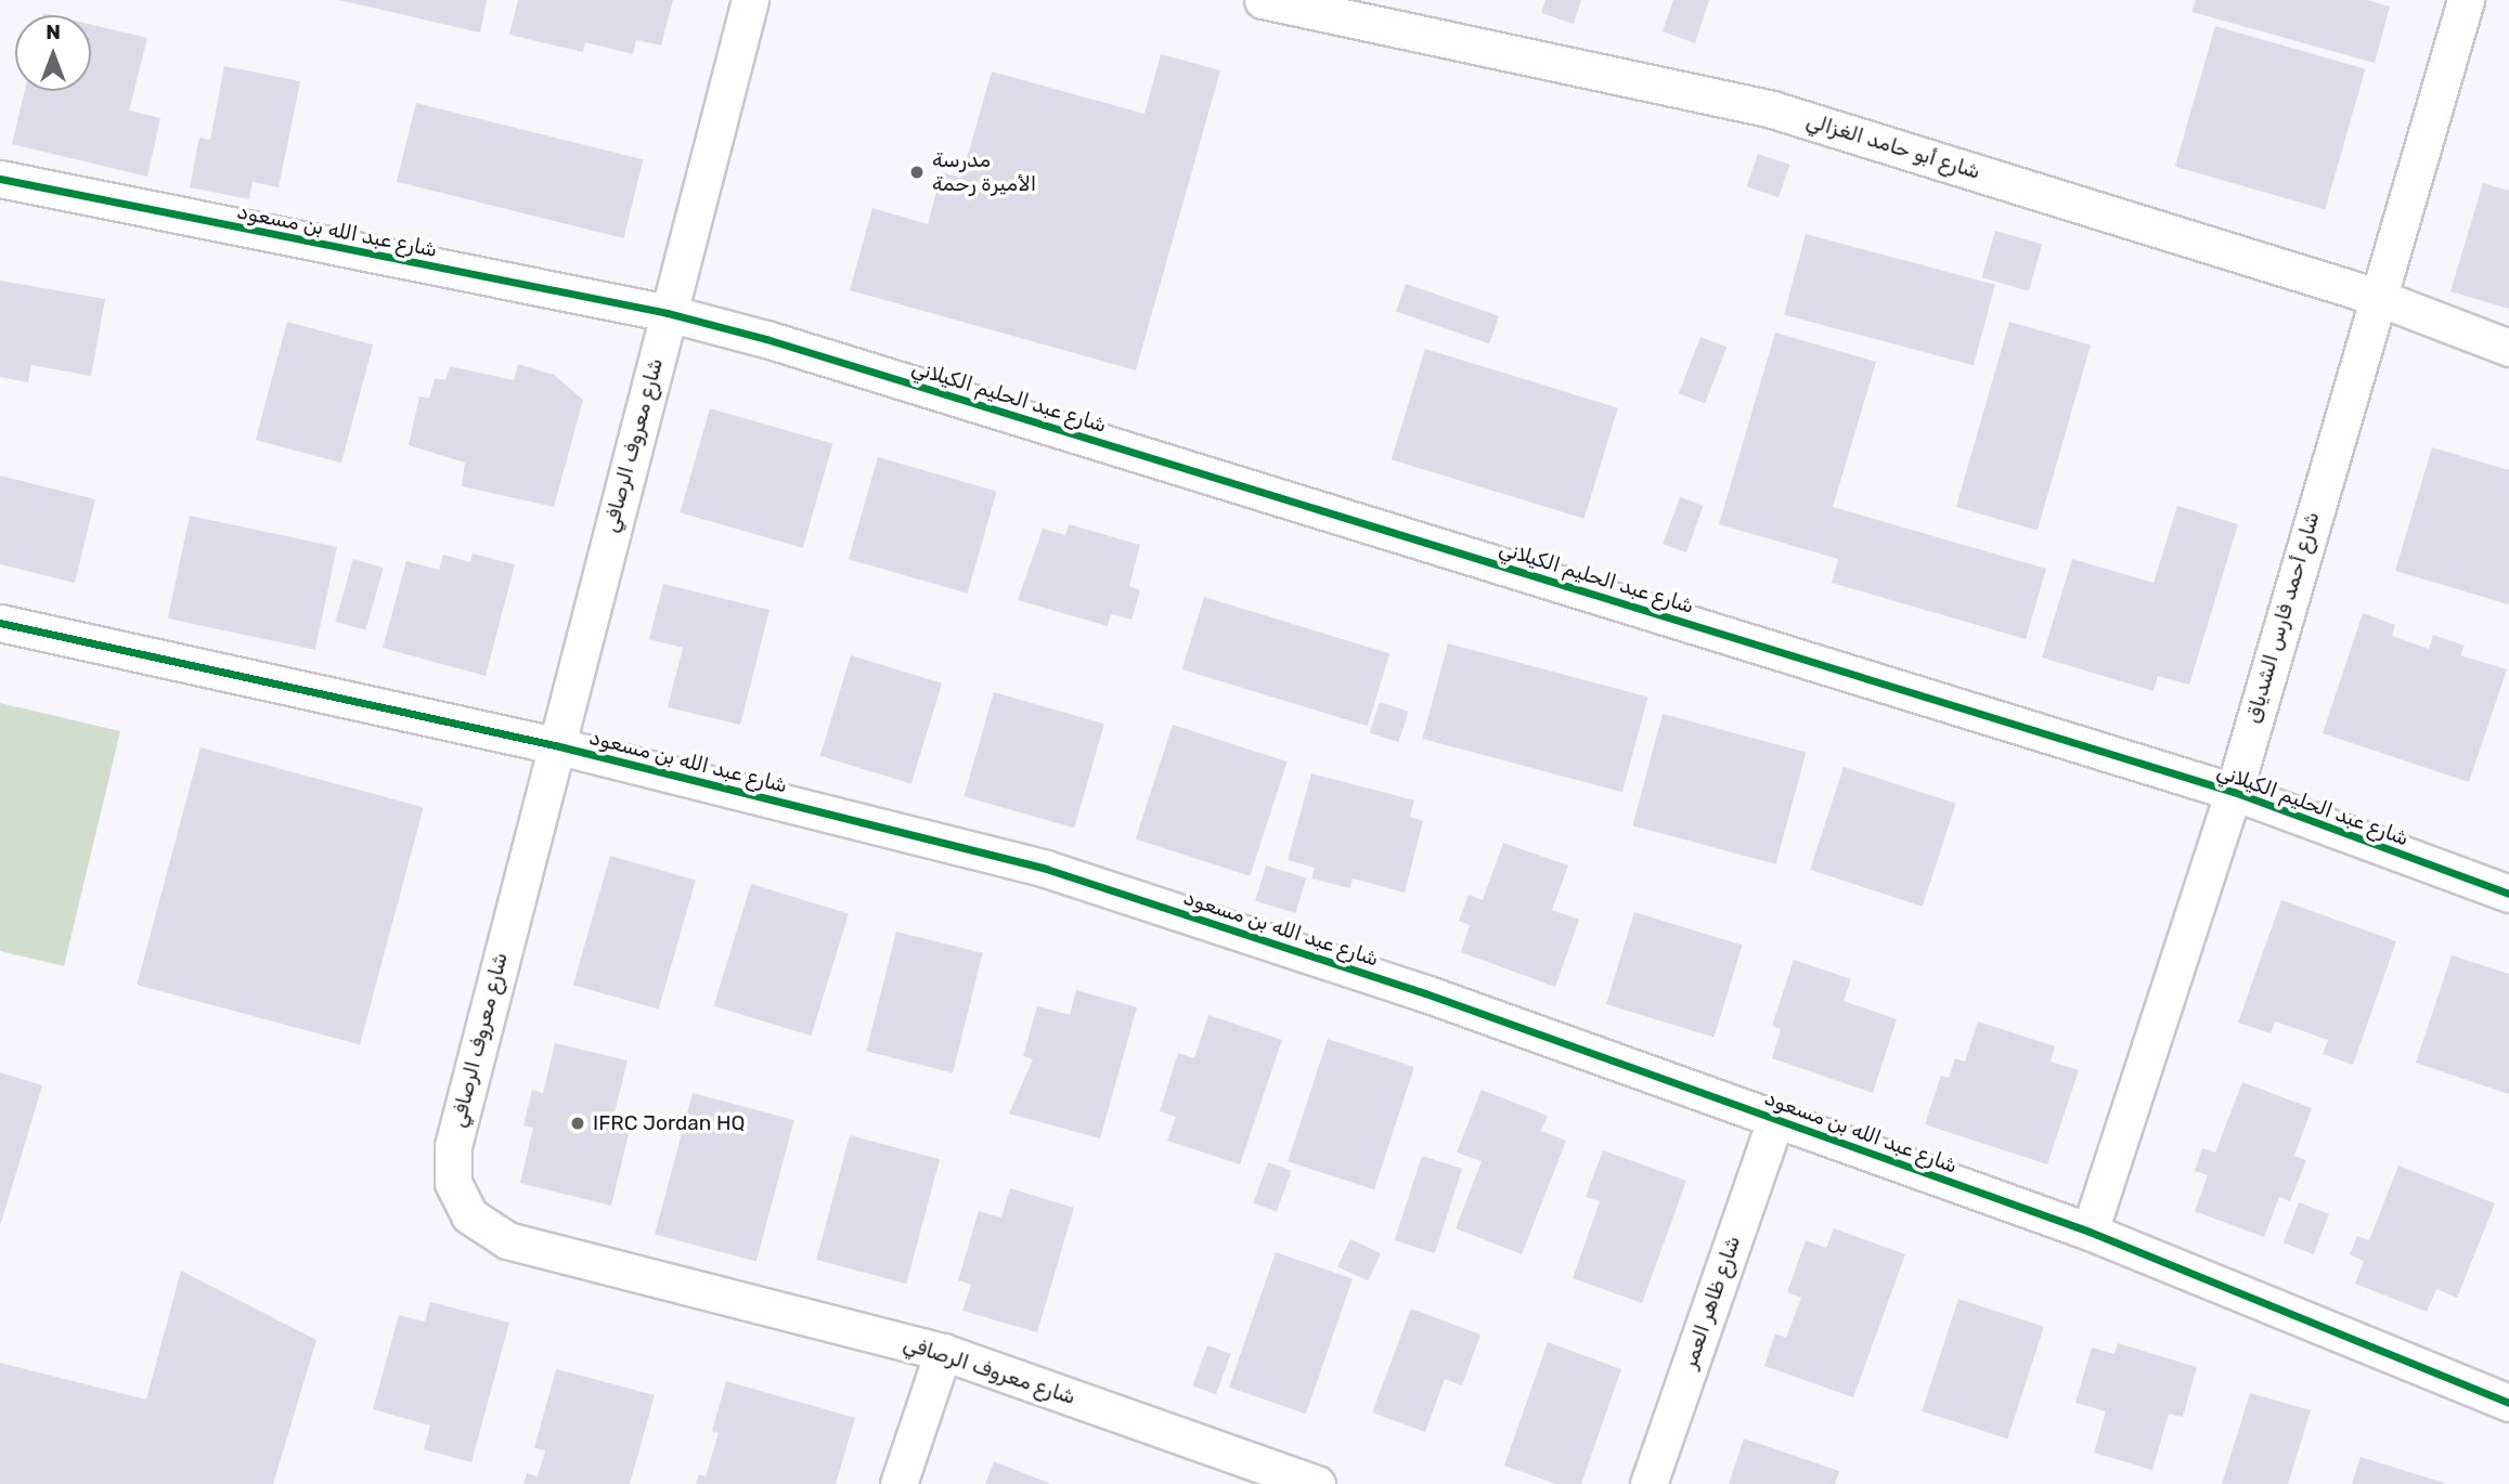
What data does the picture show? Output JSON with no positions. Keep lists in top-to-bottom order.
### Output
{
  "streets": {
    "street": [
      "شارع أبو حامد الغزالي",
      "شارع عبد الله بن مسعود",
      "شارع عبد الحليم الكيلاني",
      "شارع معروف الرصافي",
      "شارع أحمد فارس الشدياق",
      "شارع ظاهر العمر"
    ]
  },
  "crossings": [
    ["شارع أبو حامد الغزالي", "شارع أحمد فارس الشدياق"],
    ["شارع عبد الله بن مسعود", "شارع عبد الحليم الكيلاني"],
    ["شارع عبد الله بن مسعود", "شارع معروف الرصافي"],
    ["شارع عبد الله بن مسعود", "شارع أحمد فارس الشدياق"],
    ["شارع عبد الله بن مسعود", "شارع ظاهر العمر"],
    ["شارع عبد الحليم الكيلاني", "شارع معروف الرصافي"],
    ["شارع عبد الحليم الكيلاني", "شارع أحمد فارس الشدياق"]
  ],
  "places": ["مدرسة الأميرة رحمة", "IFRC Jordan HQ"],
  "north": "top"
}
